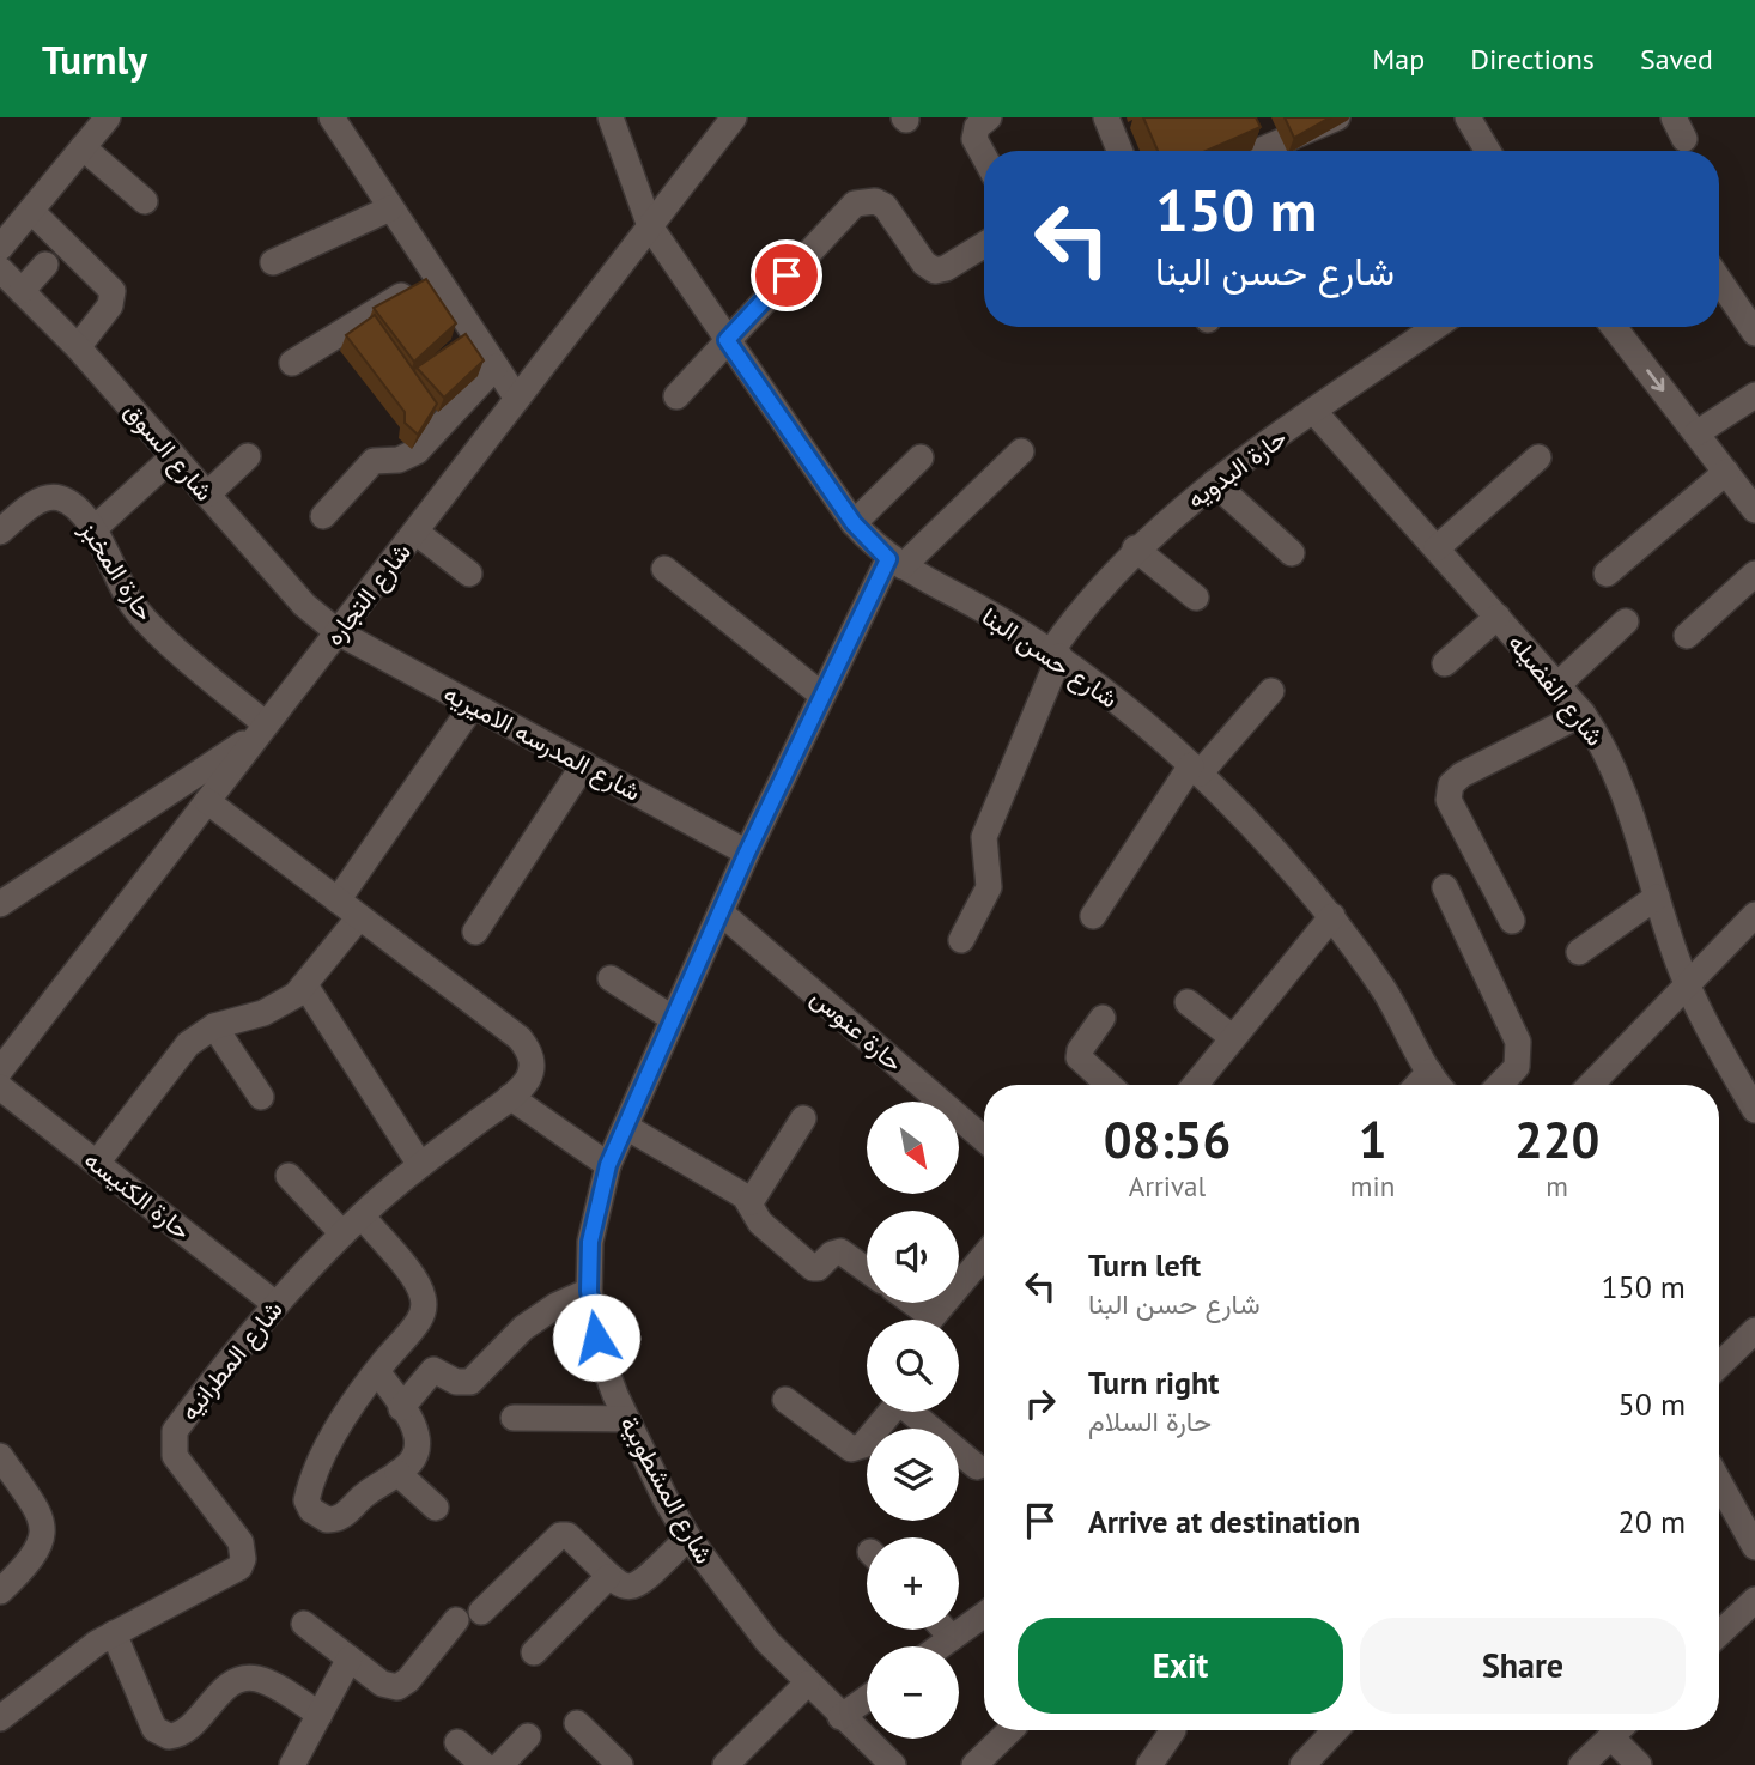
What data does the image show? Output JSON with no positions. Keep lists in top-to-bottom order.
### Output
{
  "streets": {
    "street": [
      "شارع السوق",
      "حارة البدويه",
      "حارة المخبز",
      "شارع التجاره",
      "شارع حسن البنا",
      "شارع الفضيله",
      "شارع المدرسه الاميريه",
      "حارة عنوس",
      "حارة الكنيسه",
      "شارع المطرانيه",
      "شارع المشطوبية"
    ]
  },
  "crossings": [
    ["شارع السوق", "شارع التجاره"],
    ["شارع السوق", "شارع المدرسه الاميريه"],
    ["حارة البدويه", "شارع حسن البنا"],
    ["حارة البدويه", "شارع الفضيله"],
    ["حارة المخبز", "شارع التجاره"],
    ["شارع التجاره", "شارع حسن البنا"],
    ["شارع التجاره", "شارع المدرسه الاميريه"],
    ["شارع حسن البنا", "شارع المشطوبية"],
    ["شارع المدرسه الاميريه", "شارع المشطوبية"],
    ["حارة عنوس", "شارع المشطوبية"],
    ["حارة الكنيسه", "شارع المطرانيه"]
  ],
  "north": "bottom right",
  "page": {
    "header": "Turnly",
    "nav": ["Map", "Directions", "Saved"],
    "turn": ["150 m", "شارع حسن البنا"],
    "eta": [
      "08:56",
      "Arrival",
      "1",
      "min",
      "220",
      "m"
    ],
    "map_buttons": ["+", "−"],
    "list": [
      {
        "name": "Turn left",
        "note": "شارع حسن البنا",
        "value": "150 m"
      },
      {
        "name": "Turn right",
        "note": "حارة السلام",
        "value": "50 m"
      },
      {
        "name": "Arrive at destination",
        "value": "20 m"
      }
    ],
    "buttons": ["Exit", "Share"]
  }
}
